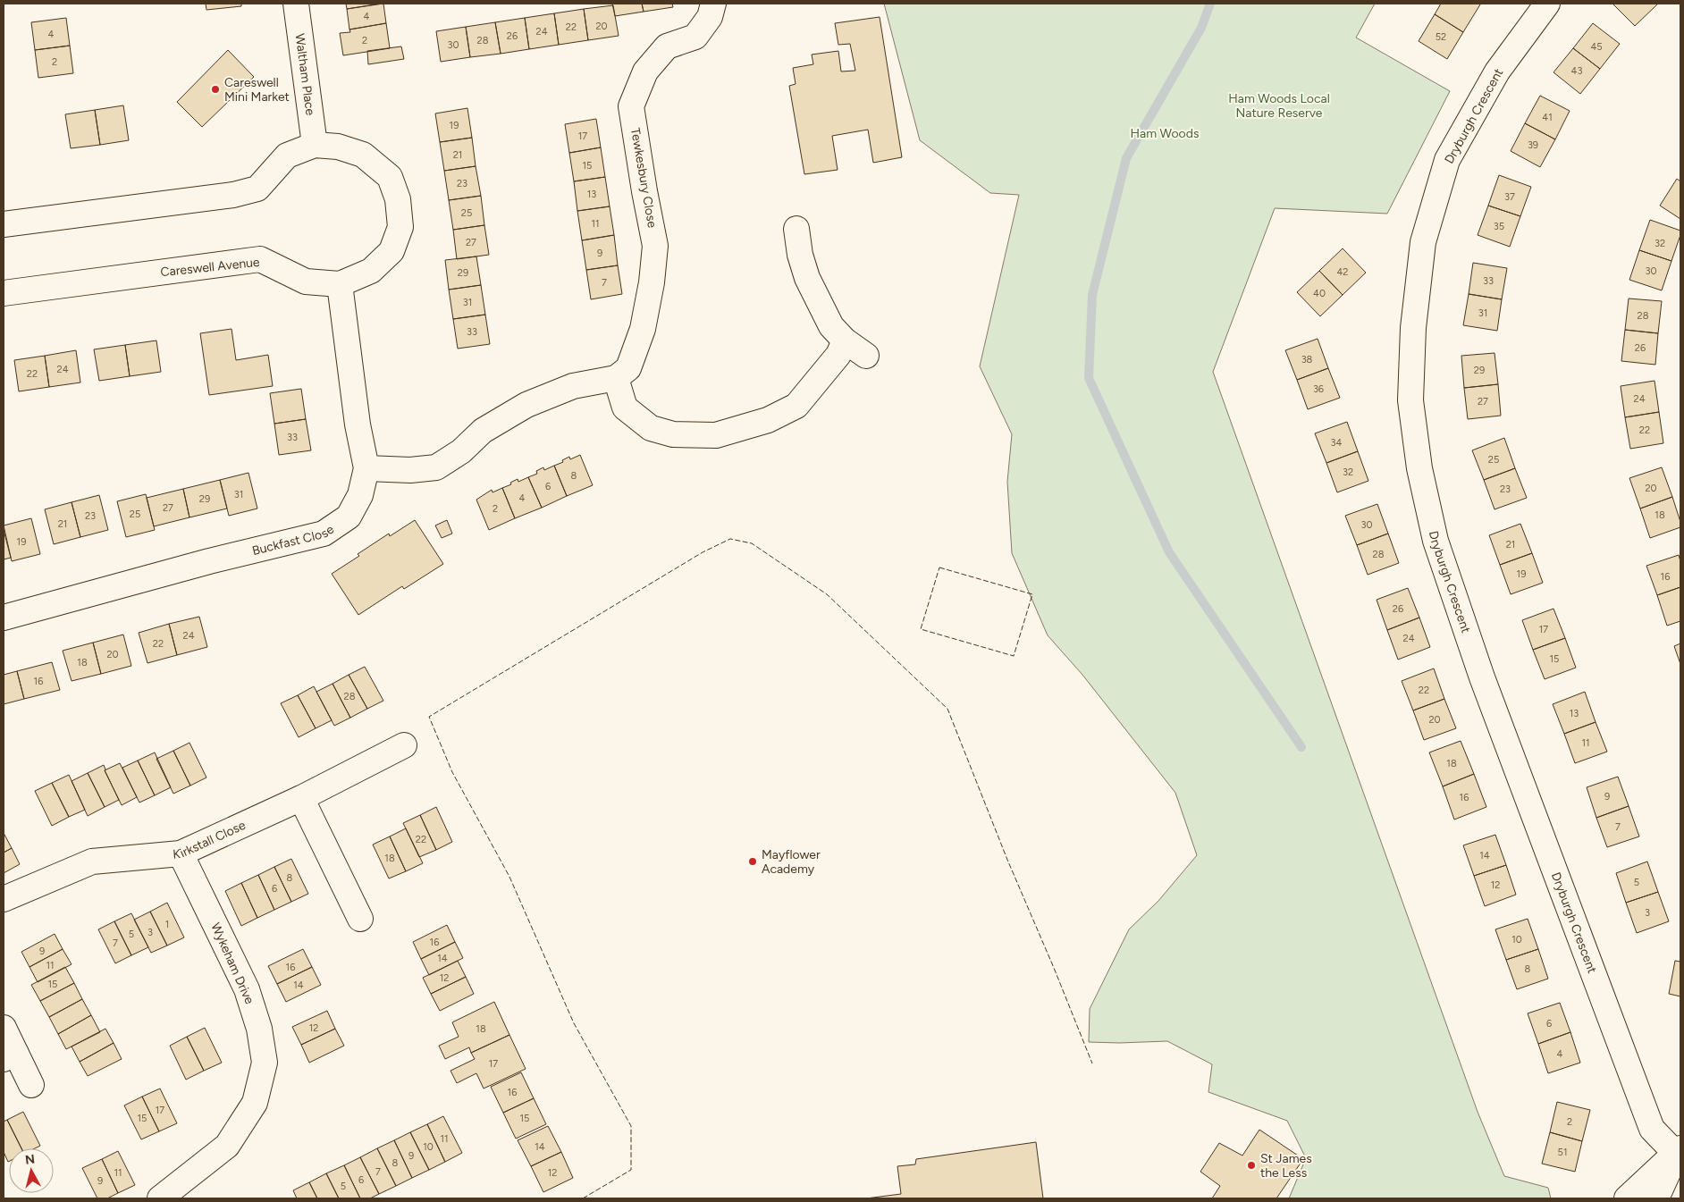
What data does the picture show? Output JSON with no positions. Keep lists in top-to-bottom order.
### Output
{
  "streets": {
    "street": [
      "Waltham Place",
      "Dryburgh Crescent",
      "Tewkesbury Close",
      "Careswell Avenue",
      "Buckfast Close",
      "Kirkstall Close",
      "Wykeham Drive"
    ]
  },
  "crossings": [
    ["Waltham Place", "Careswell Avenue"],
    ["Careswell Avenue", "Buckfast Close"],
    ["Kirkstall Close", "Wykeham Drive"]
  ],
  "parks": ["Ham Woods Local Nature Reserve", "Ham Woods"],
  "places": ["Careswell Mini Market", "Mayflower Academy", "St James the Less"],
  "house_numbers": [
    "4",
    "20",
    "22",
    "24",
    "4",
    "26",
    "52",
    "2",
    "28",
    "30",
    "45",
    "2",
    "43",
    "41",
    "19",
    "17",
    "39",
    "21",
    "15",
    "23",
    "13",
    "37",
    "25",
    "11",
    "35",
    "27",
    "32",
    "9",
    "30",
    "42",
    "29",
    "33",
    "7",
    "40",
    "31",
    "31",
    "28",
    "33",
    "26",
    "38",
    "24",
    "29",
    "22",
    "36",
    "24",
    "27",
    "22",
    "33",
    "34",
    "25",
    "32",
    "8",
    "6",
    "20",
    "23",
    "31",
    "4",
    "29",
    "27",
    "2",
    "25",
    "18",
    "23",
    "21",
    "30",
    "19",
    "21",
    "28",
    "19",
    "16",
    "26",
    "17",
    "24",
    "24",
    "22",
    "20",
    "15",
    "18",
    "16",
    "22",
    "28",
    "13",
    "20",
    "11",
    "18",
    "9",
    "16",
    "7",
    "22",
    "14",
    "18",
    "8",
    "5",
    "12",
    "6",
    "3",
    "1",
    "3",
    "5",
    "10",
    "16",
    "7",
    "9",
    "14",
    "11",
    "16",
    "8",
    "12",
    "15",
    "14",
    "6",
    "12",
    "18",
    "4",
    "17",
    "16",
    "17",
    "15",
    "15",
    "2",
    "11",
    "10",
    "14",
    "51",
    "9",
    "8",
    "7",
    "11",
    "12",
    "6",
    "9",
    "5"
  ],
  "north": "top"
}
